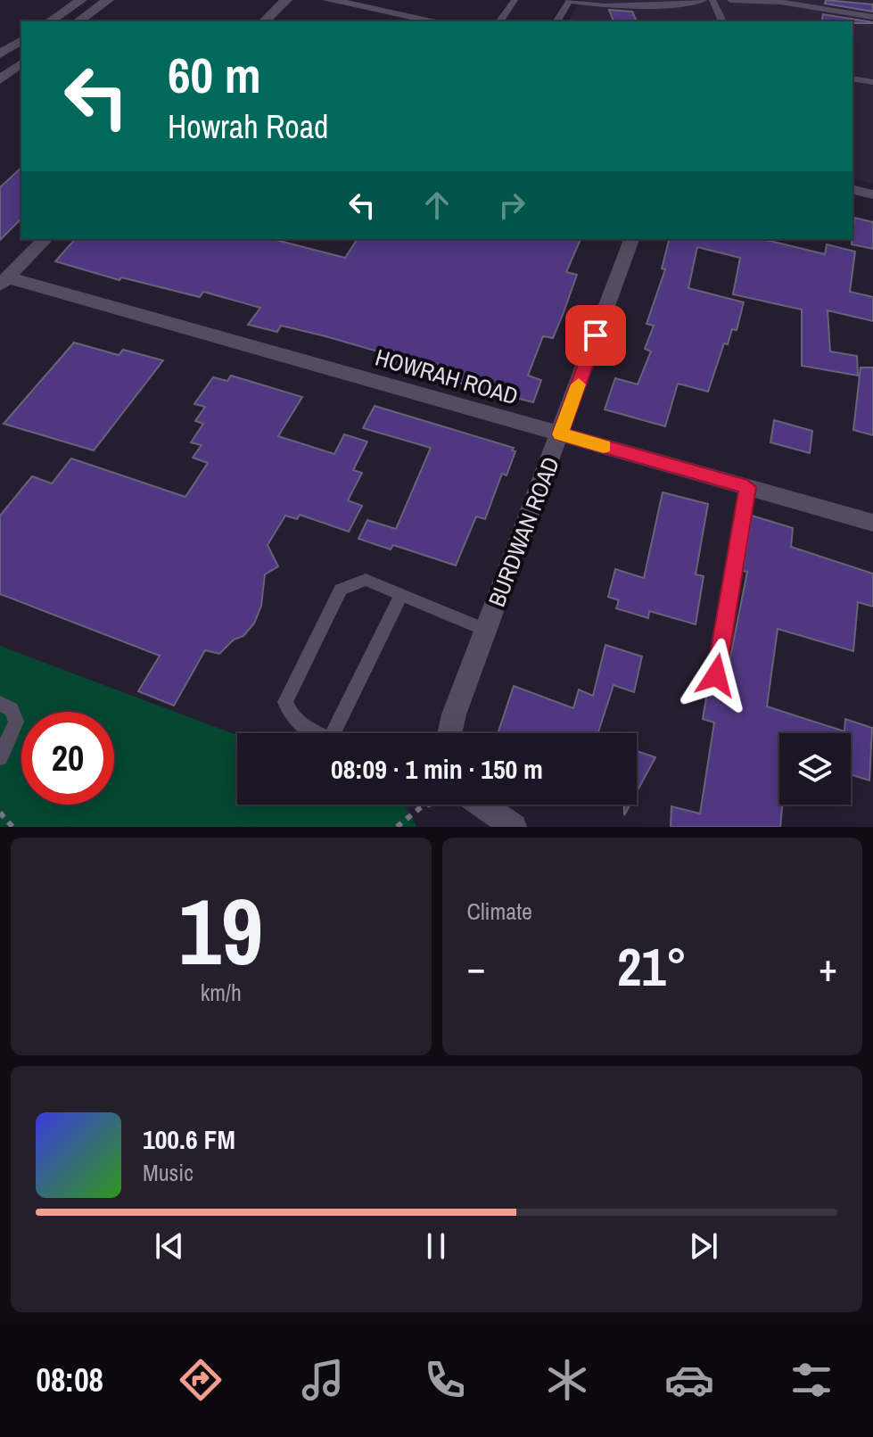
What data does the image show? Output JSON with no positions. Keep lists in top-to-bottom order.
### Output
{
  "streets": {
    "street": ["HOWRAH ROAD", "BURDWAN ROAD"]
  },
  "crossings": [
    ["HOWRAH ROAD", "BURDWAN ROAD"]
  ],
  "page": {
    "turn": ["60 m", "Howrah Road"],
    "limit": "20",
    "trip": "08:09 · 1 min · 150 m",
    "tile": [
      ["19", "km/h"],
      "Climate"
    ],
    "heat": ["−", "21°", "+"],
    "song": ["100.6 FM", "Music"],
    "tabs": "08:08"
  }
}
